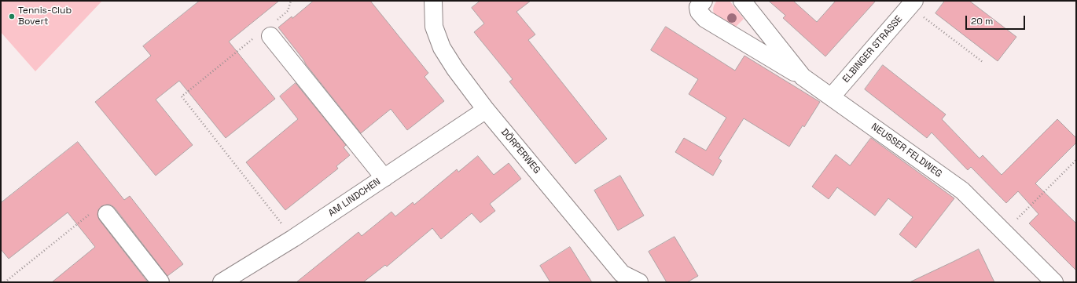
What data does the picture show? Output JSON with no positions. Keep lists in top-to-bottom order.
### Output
{
  "streets": {
    "street": [
      "ELBINGER STRASSE",
      "NEUSSER FELDWEG",
      "DÖRPERWEG",
      "AM LINDCHEN"
    ]
  },
  "crossings": [
    ["ELBINGER STRASSE", "NEUSSER FELDWEG"],
    ["DÖRPERWEG", "AM LINDCHEN"]
  ],
  "places": ["Tennis-Club Bovert"],
  "scale_bar": "20 m"
}
